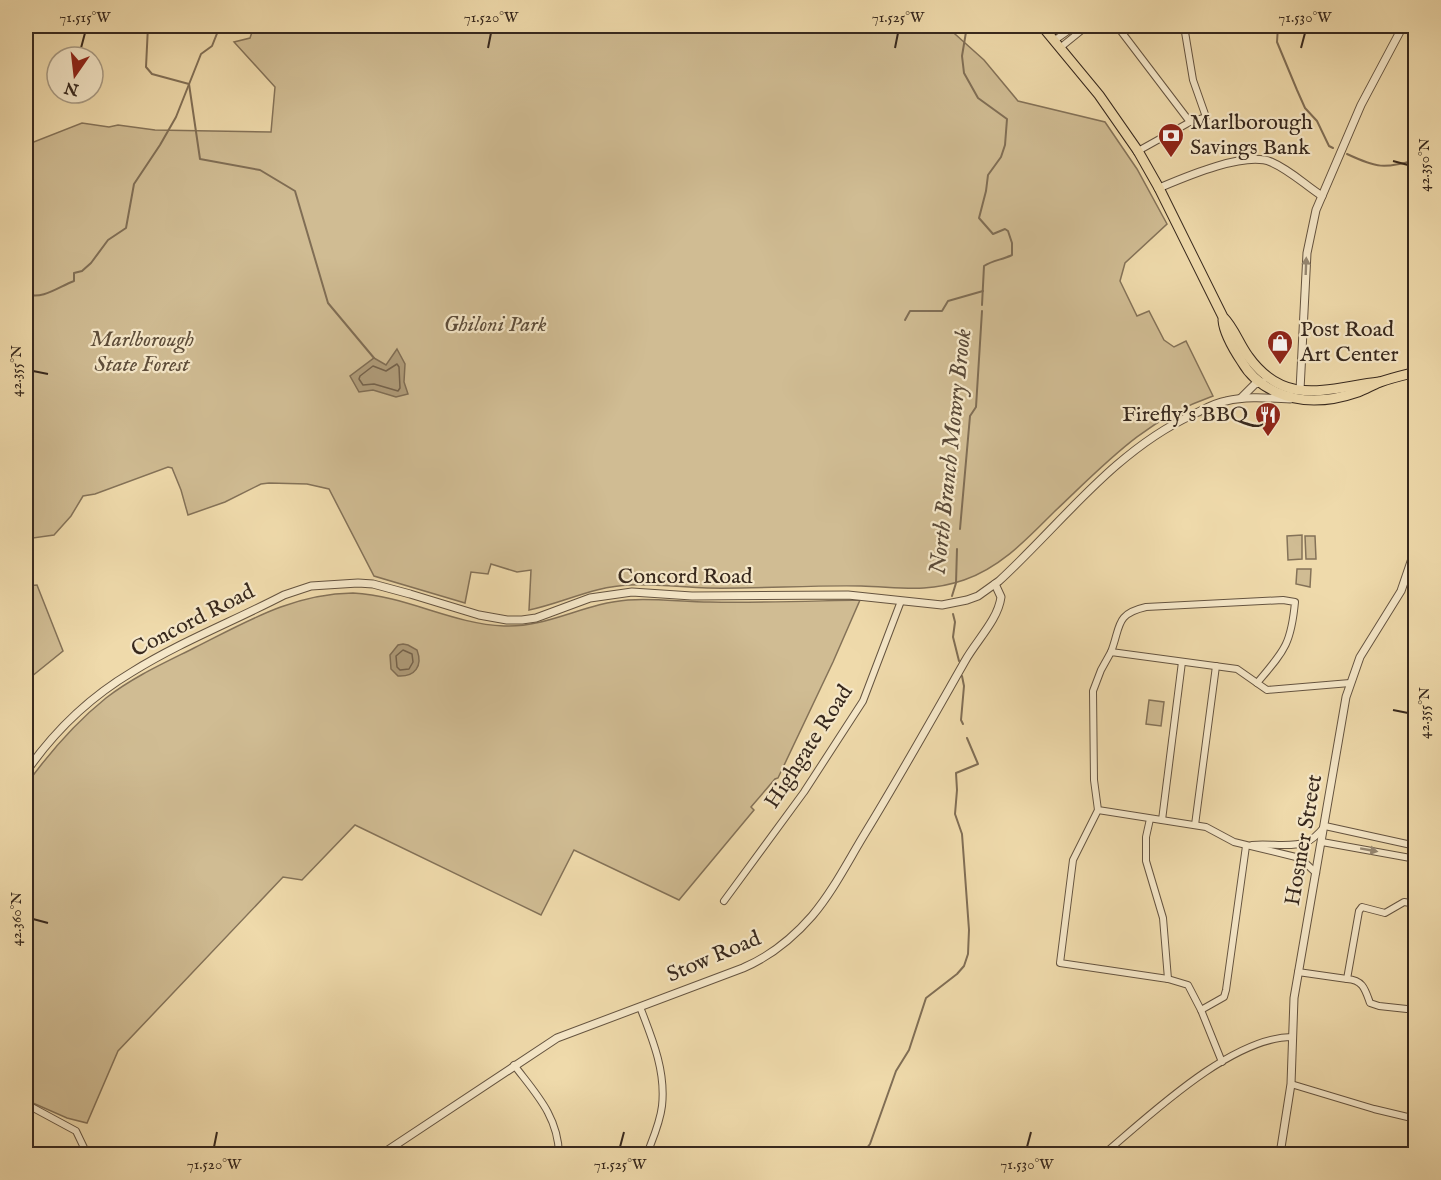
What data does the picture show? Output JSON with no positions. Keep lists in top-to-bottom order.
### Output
{
  "streets": {
    "street": [
      "Concord Road",
      "Highgate Road",
      "Hosmer Street",
      "Stow Road"
    ]
  },
  "crossings": [
    ["Concord Road", "Highgate Road"],
    ["Concord Road", "Stow Road"]
  ],
  "water": ["North Branch Mowry Brook"],
  "parks": ["Ghiloni Park", "Marlborough State Forest"],
  "places": {
    "bank": ["Marlborough Savings Bank"],
    "shop": ["Post Road Art Center"],
    "restaurant": ["Firefly's BBQ"]
  },
  "north": "bottom",
  "coordinates": [
    "71.515°W",
    "71.520°W",
    "71.525°W",
    "71.530°W",
    "42.350°N",
    "42.355°N",
    "42.360°N"
  ]
}
